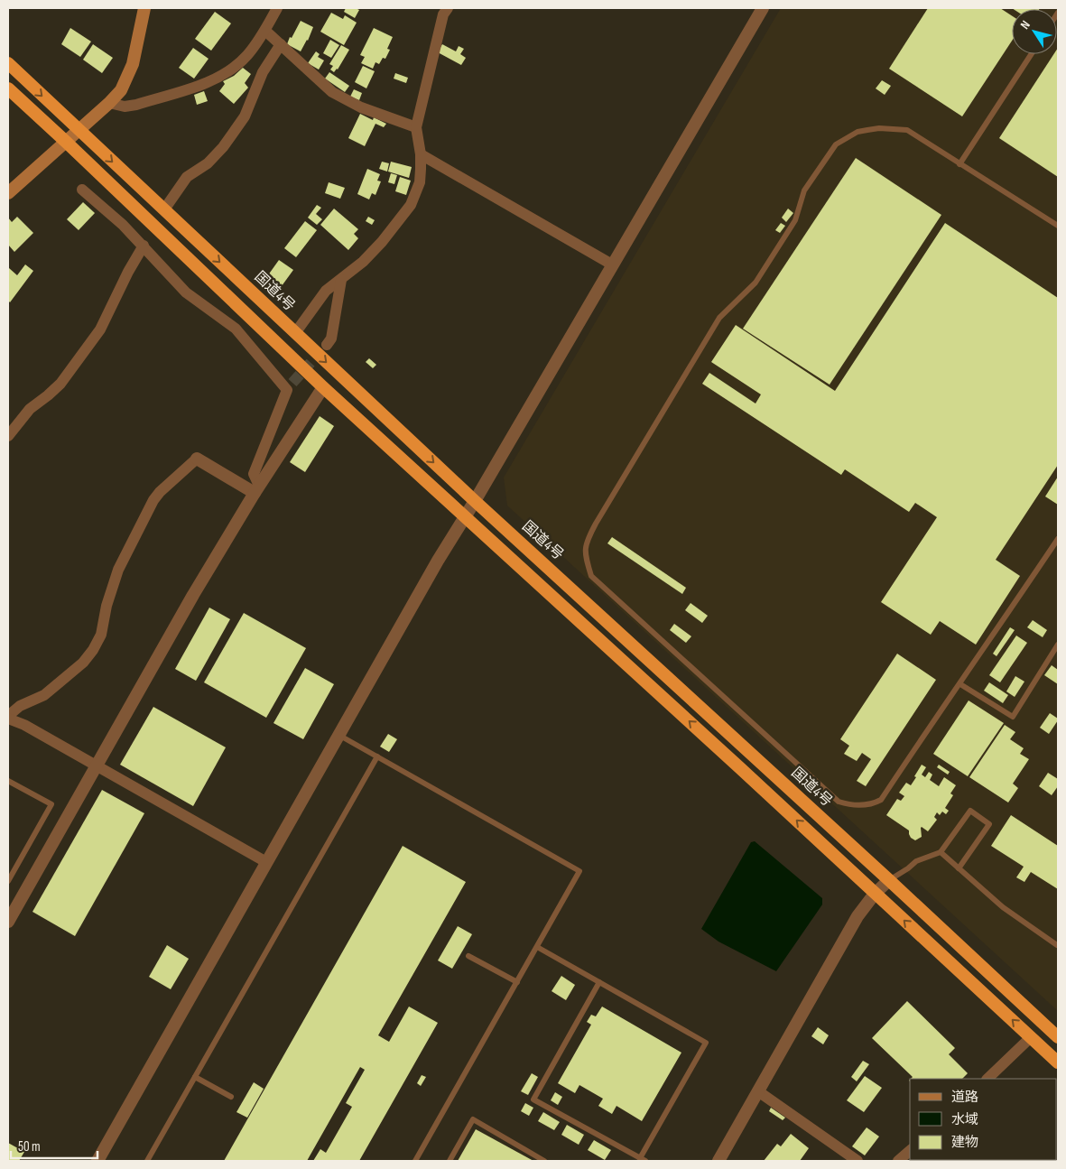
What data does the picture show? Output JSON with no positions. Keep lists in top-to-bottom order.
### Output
{
  "streets": {
    "highway": ["国道4号"]
  },
  "legend": ["道路", "水域", "建物"],
  "scale_bar": "50 m",
  "north": "top left"
}
